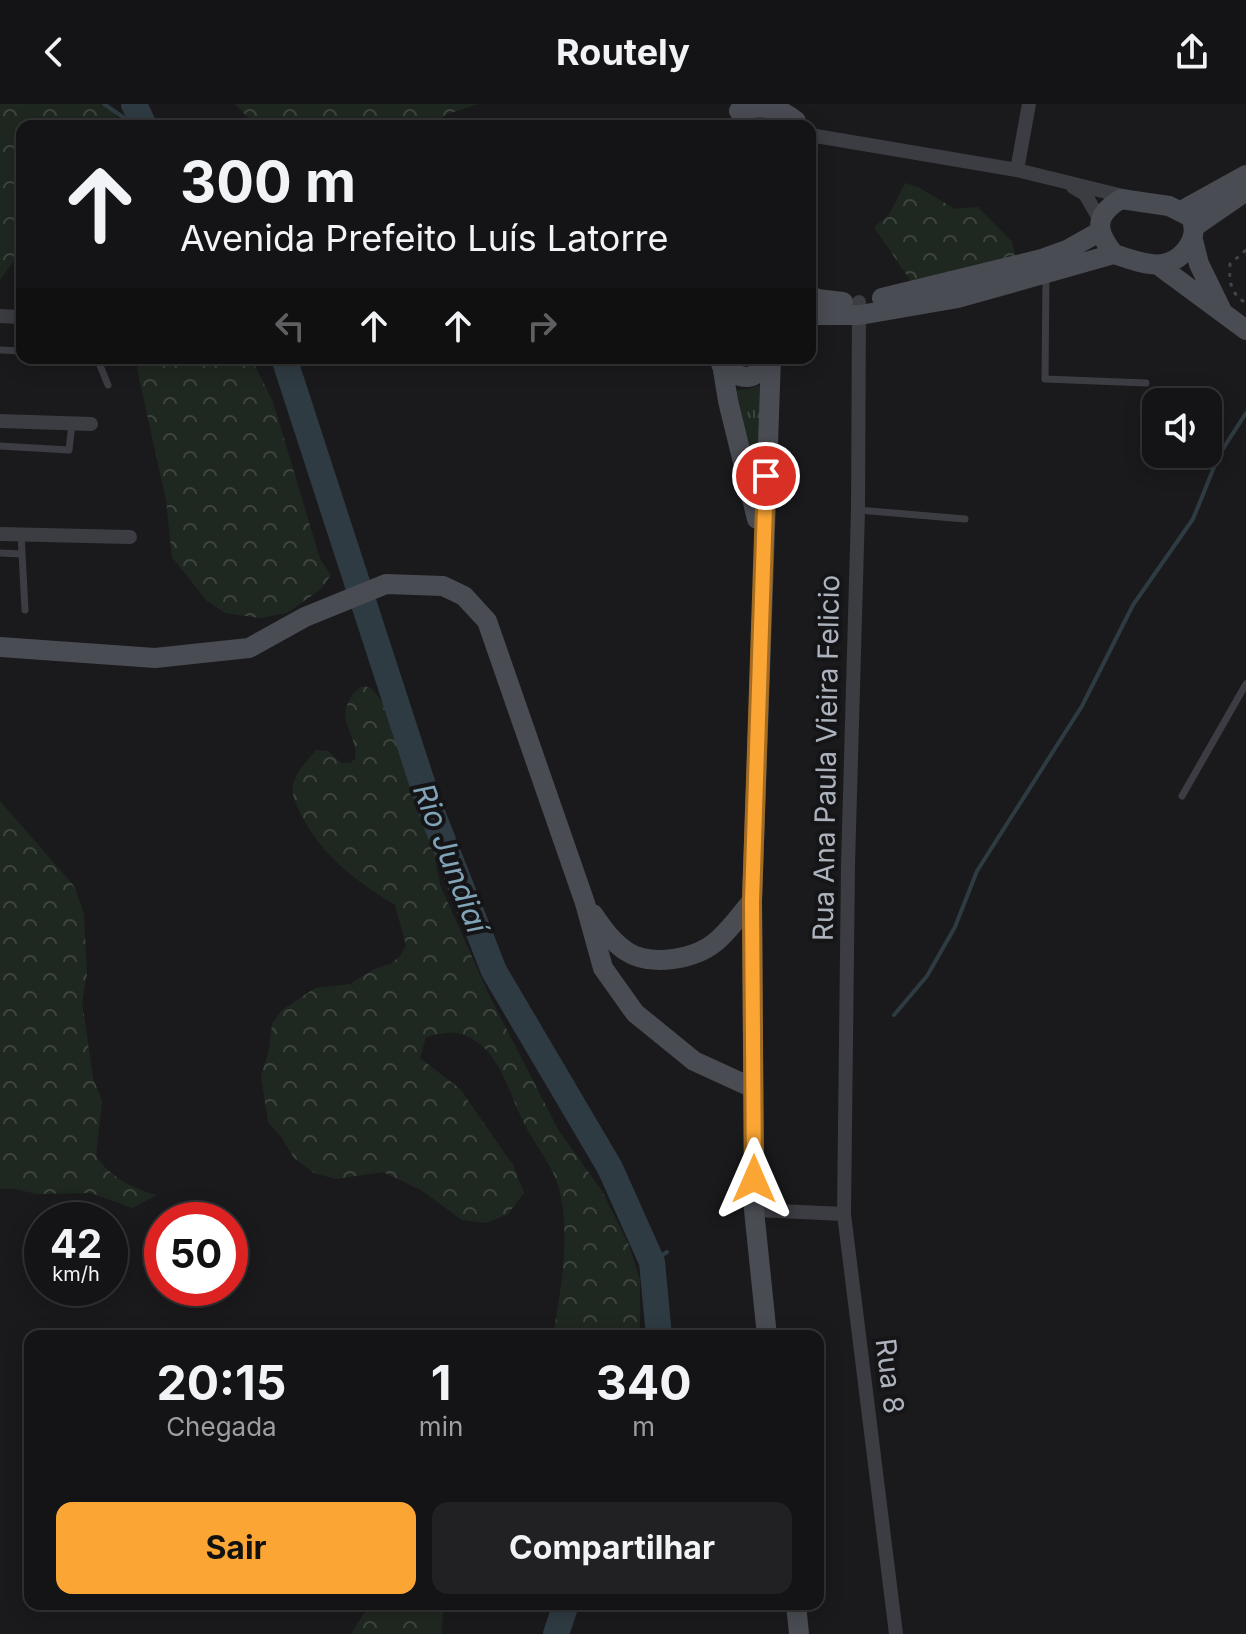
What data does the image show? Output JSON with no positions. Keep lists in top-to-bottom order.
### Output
{
  "streets": {
    "street": ["Rua Ana Paula Vieira Felicio", "Rua 8"]
  },
  "crossings": [
    ["Rua Ana Paula Vieira Felicio", "Rua 8"]
  ],
  "water": ["Rio Jundiaí"],
  "page": {
    "header": "Routely",
    "turn": ["300 m", "Avenida Prefeito Luís Latorre"],
    "speed": "42 km/h",
    "limit": "50",
    "eta": [
      "20:15",
      "Chegada",
      "1",
      "min",
      "340",
      "m"
    ],
    "buttons": ["Sair", "Compartilhar"]
  }
}
